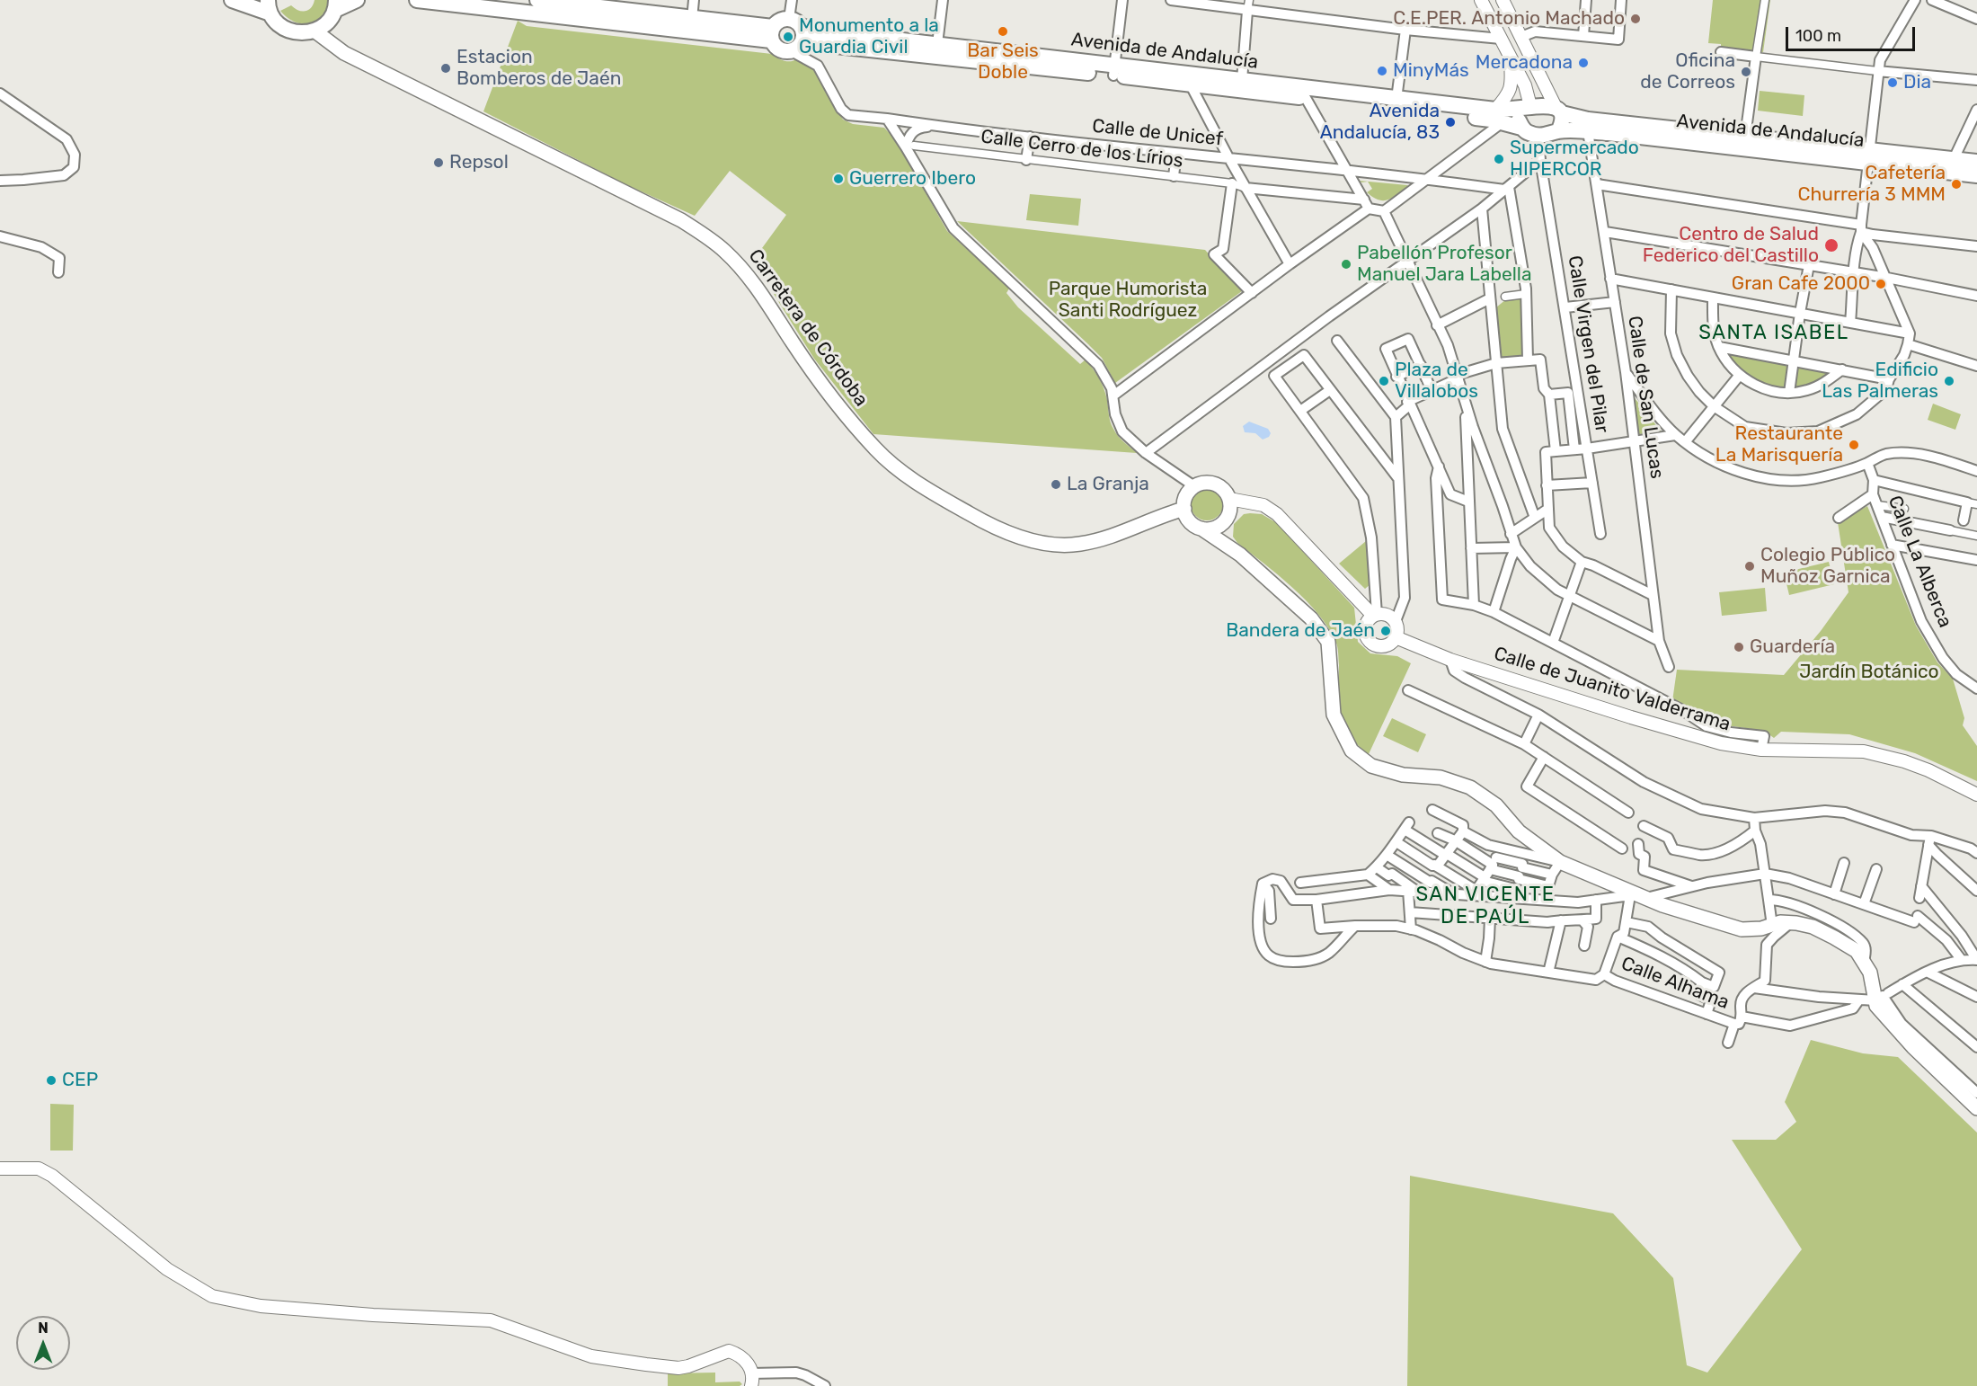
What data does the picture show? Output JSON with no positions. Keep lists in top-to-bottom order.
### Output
{
  "streets": {
    "main road": ["Avenida de Andalucía", "Carretera de Córdoba"],
    "street": [
      "Calle de Unicef",
      "Calle Cerro de los Lírios",
      "Calle Virgen del Pilar",
      "Calle de San Lucas",
      "Calle La Alberca",
      "Calle de Juanito Valderrama",
      "Calle Alhama"
    ]
  },
  "crossings": [
    ["Avenida de Andalucía", "Calle de Unicef"],
    ["Avenida de Andalucía", "Calle Virgen del Pilar"],
    ["Avenida de Andalucía", "Calle de San Lucas"]
  ],
  "districts": ["SANTA ISABEL", "SAN VICENTE DE PAÚL"],
  "parks": ["Parque Humorista Santi Rodríguez", "Jardín Botánico"],
  "places": [
    "C.E.PER. Antonio Machado",
    "Bar Seis Doble",
    "Monumento a la Guardia Civil",
    "Mercadona",
    "Estacion Bomberos de Jaén",
    "MinyMás",
    "Oficina de Correos",
    "Dia",
    "Avenida Andalucía, 83",
    "Supermercado HIPERCOR",
    "Repsol",
    "Guerrero Ibero",
    "Cafetería Churrería 3 MMM",
    "Centro de Salud Federico del Castillo",
    "Pabellón Profesor Manuel Jara Labella",
    "Gran Cafe 2000",
    "Plaza de Villalobos",
    "Edificio Las Palmeras",
    "Restaurante La Marisquería",
    "La Granja",
    "Colegio Público Muñoz Garnica",
    "Bandera de Jaén",
    "Guardería",
    "CEP"
  ],
  "scale_bar": "100 m",
  "north": "top"
}
